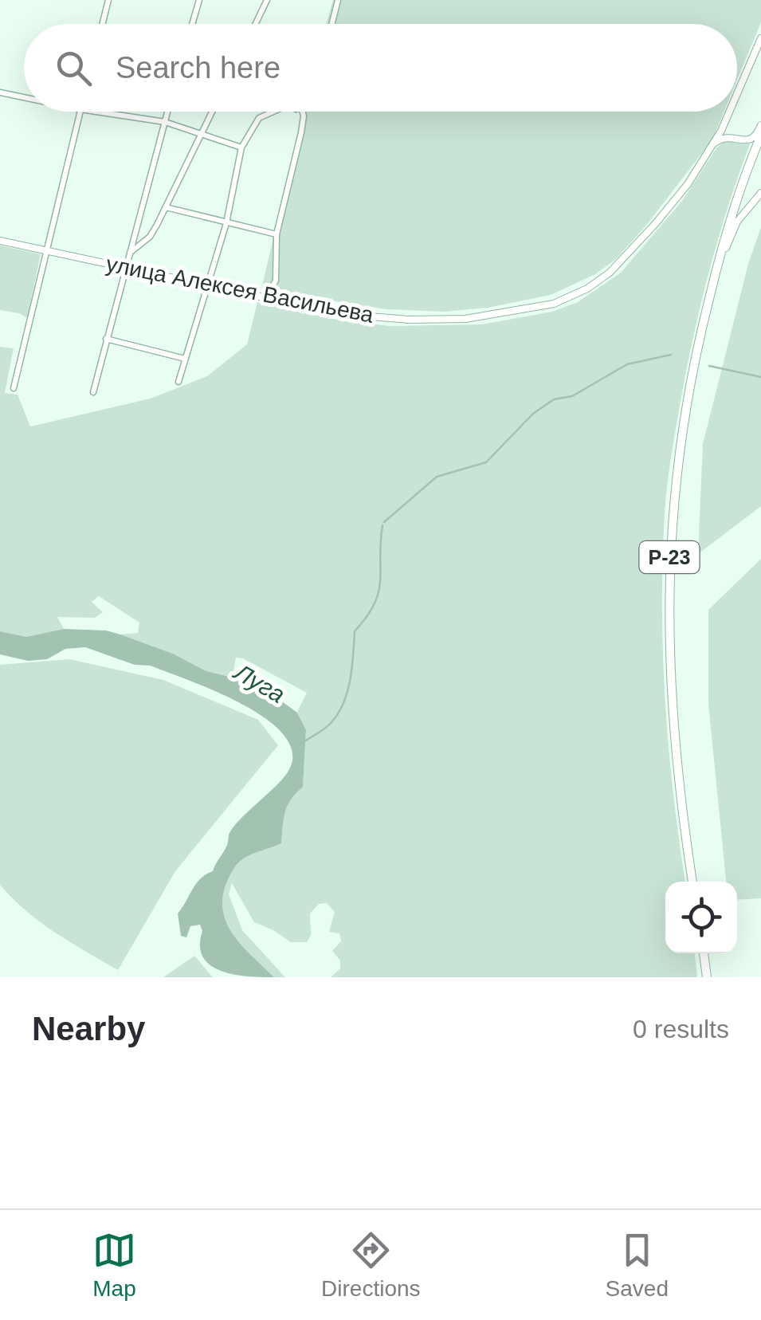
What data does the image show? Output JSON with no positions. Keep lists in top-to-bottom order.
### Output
{
  "streets": {
    "highway": ["Р-23"],
    "main road": ["улица Алексея Васильева"]
  },
  "water": ["Луга"],
  "page": {
    "search": "Search here",
    "heading": ["Nearby", "0 results"],
    "nav": ["Map", "Directions", "Saved"]
  }
}
